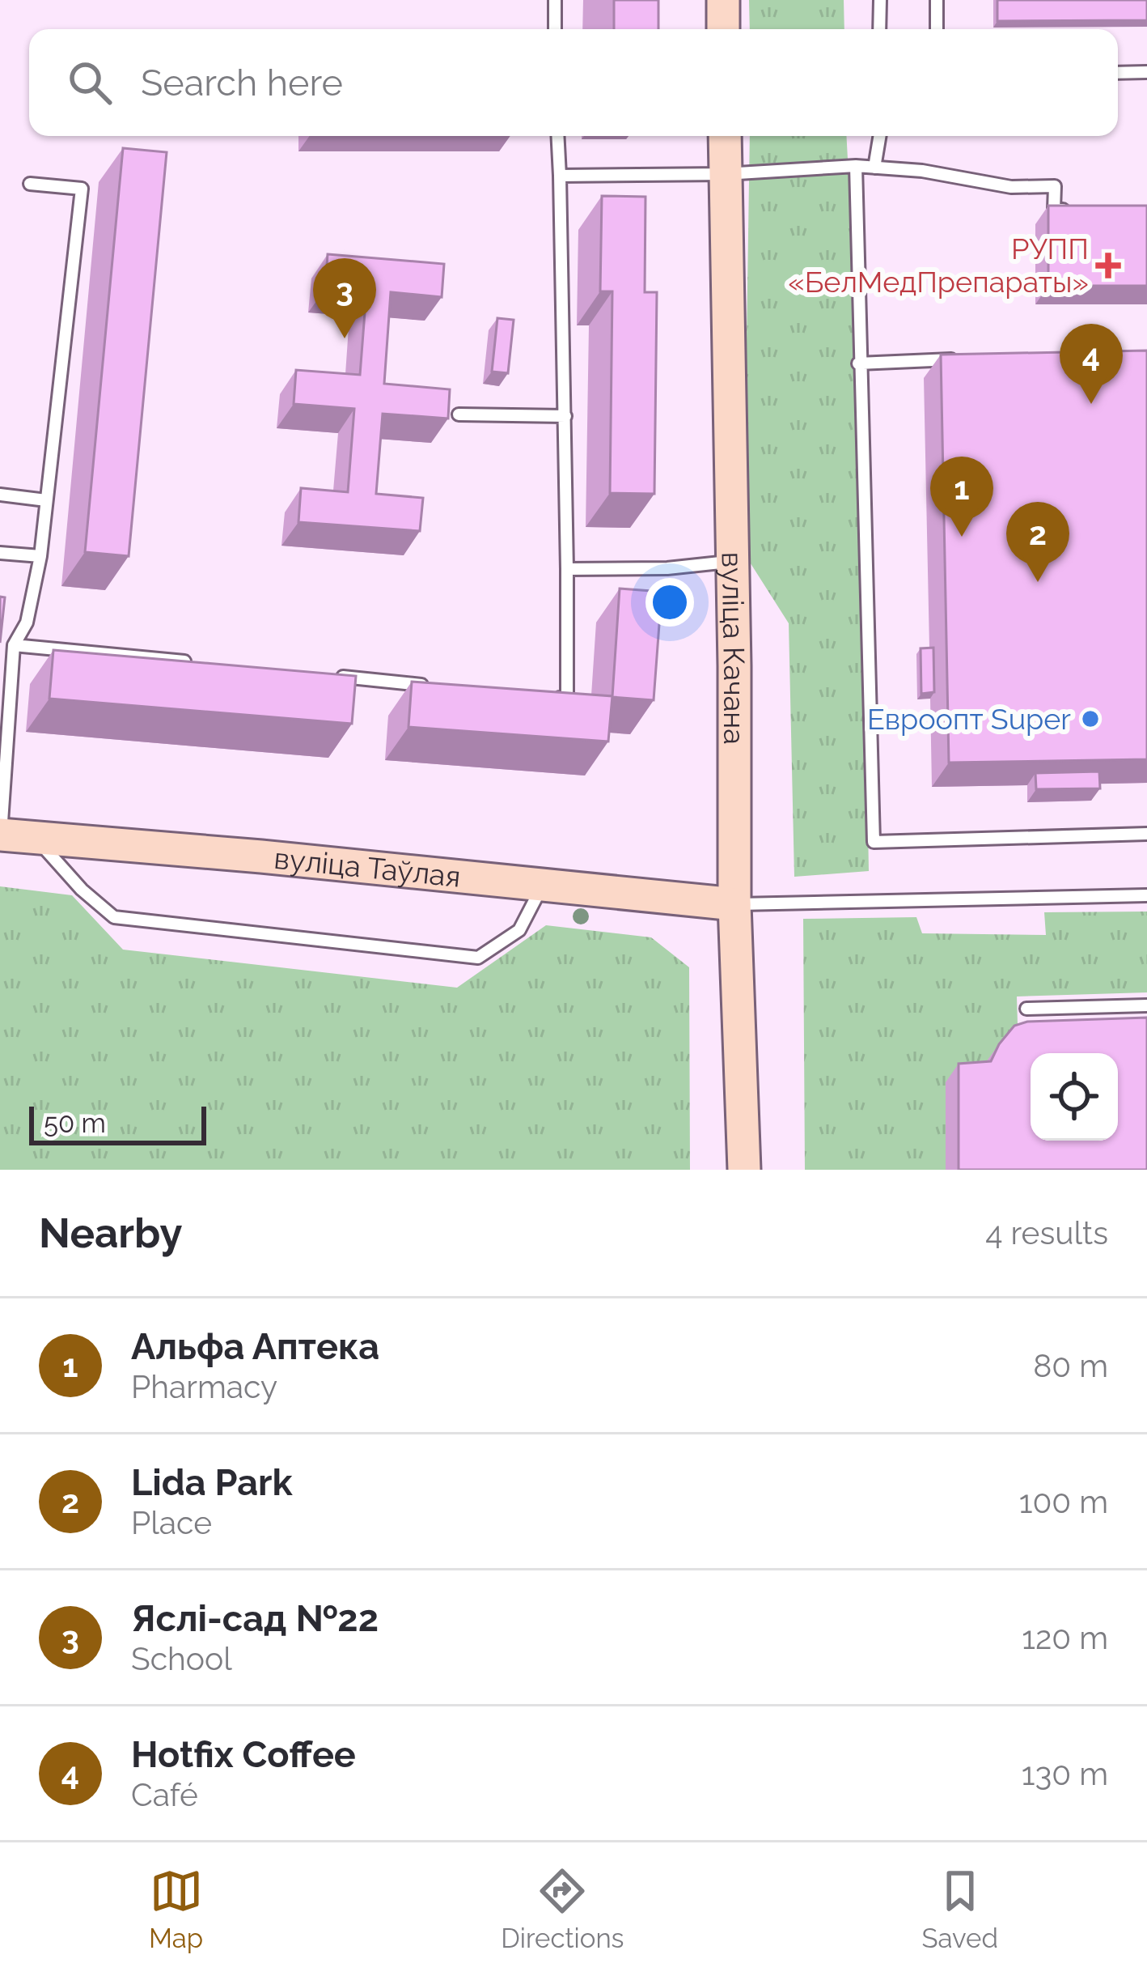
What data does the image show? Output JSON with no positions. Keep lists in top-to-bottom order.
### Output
{
  "streets": {
    "main road": ["вуліца Качана", "вуліца Таўлая"]
  },
  "crossings": [
    ["вуліца Качана", "вуліца Таўлая"]
  ],
  "places": {
    "health": ["РУПП «БелМедПрепараты»"],
    "other": ["Евроопт Super"]
  },
  "scale_bar": "50 m",
  "page": {
    "search": "Search here",
    "pins": [
      "3",
      "4",
      "1",
      "2"
    ],
    "scale": "50 m",
    "heading": ["Nearby", "4 results"],
    "list": [
      {
        "mark": "1",
        "name": "Альфа Аптека",
        "note": "Pharmacy",
        "value": "80 m"
      },
      {
        "mark": "2",
        "name": "Lida Park",
        "note": "Place",
        "value": "100 m"
      },
      {
        "mark": "3",
        "name": "Яслі-сад №22",
        "note": "School",
        "value": "120 m"
      },
      {
        "mark": "4",
        "name": "Hotfix Coffee",
        "note": "Café",
        "value": "130 m"
      }
    ],
    "nav": ["Map", "Directions", "Saved"]
  }
}
